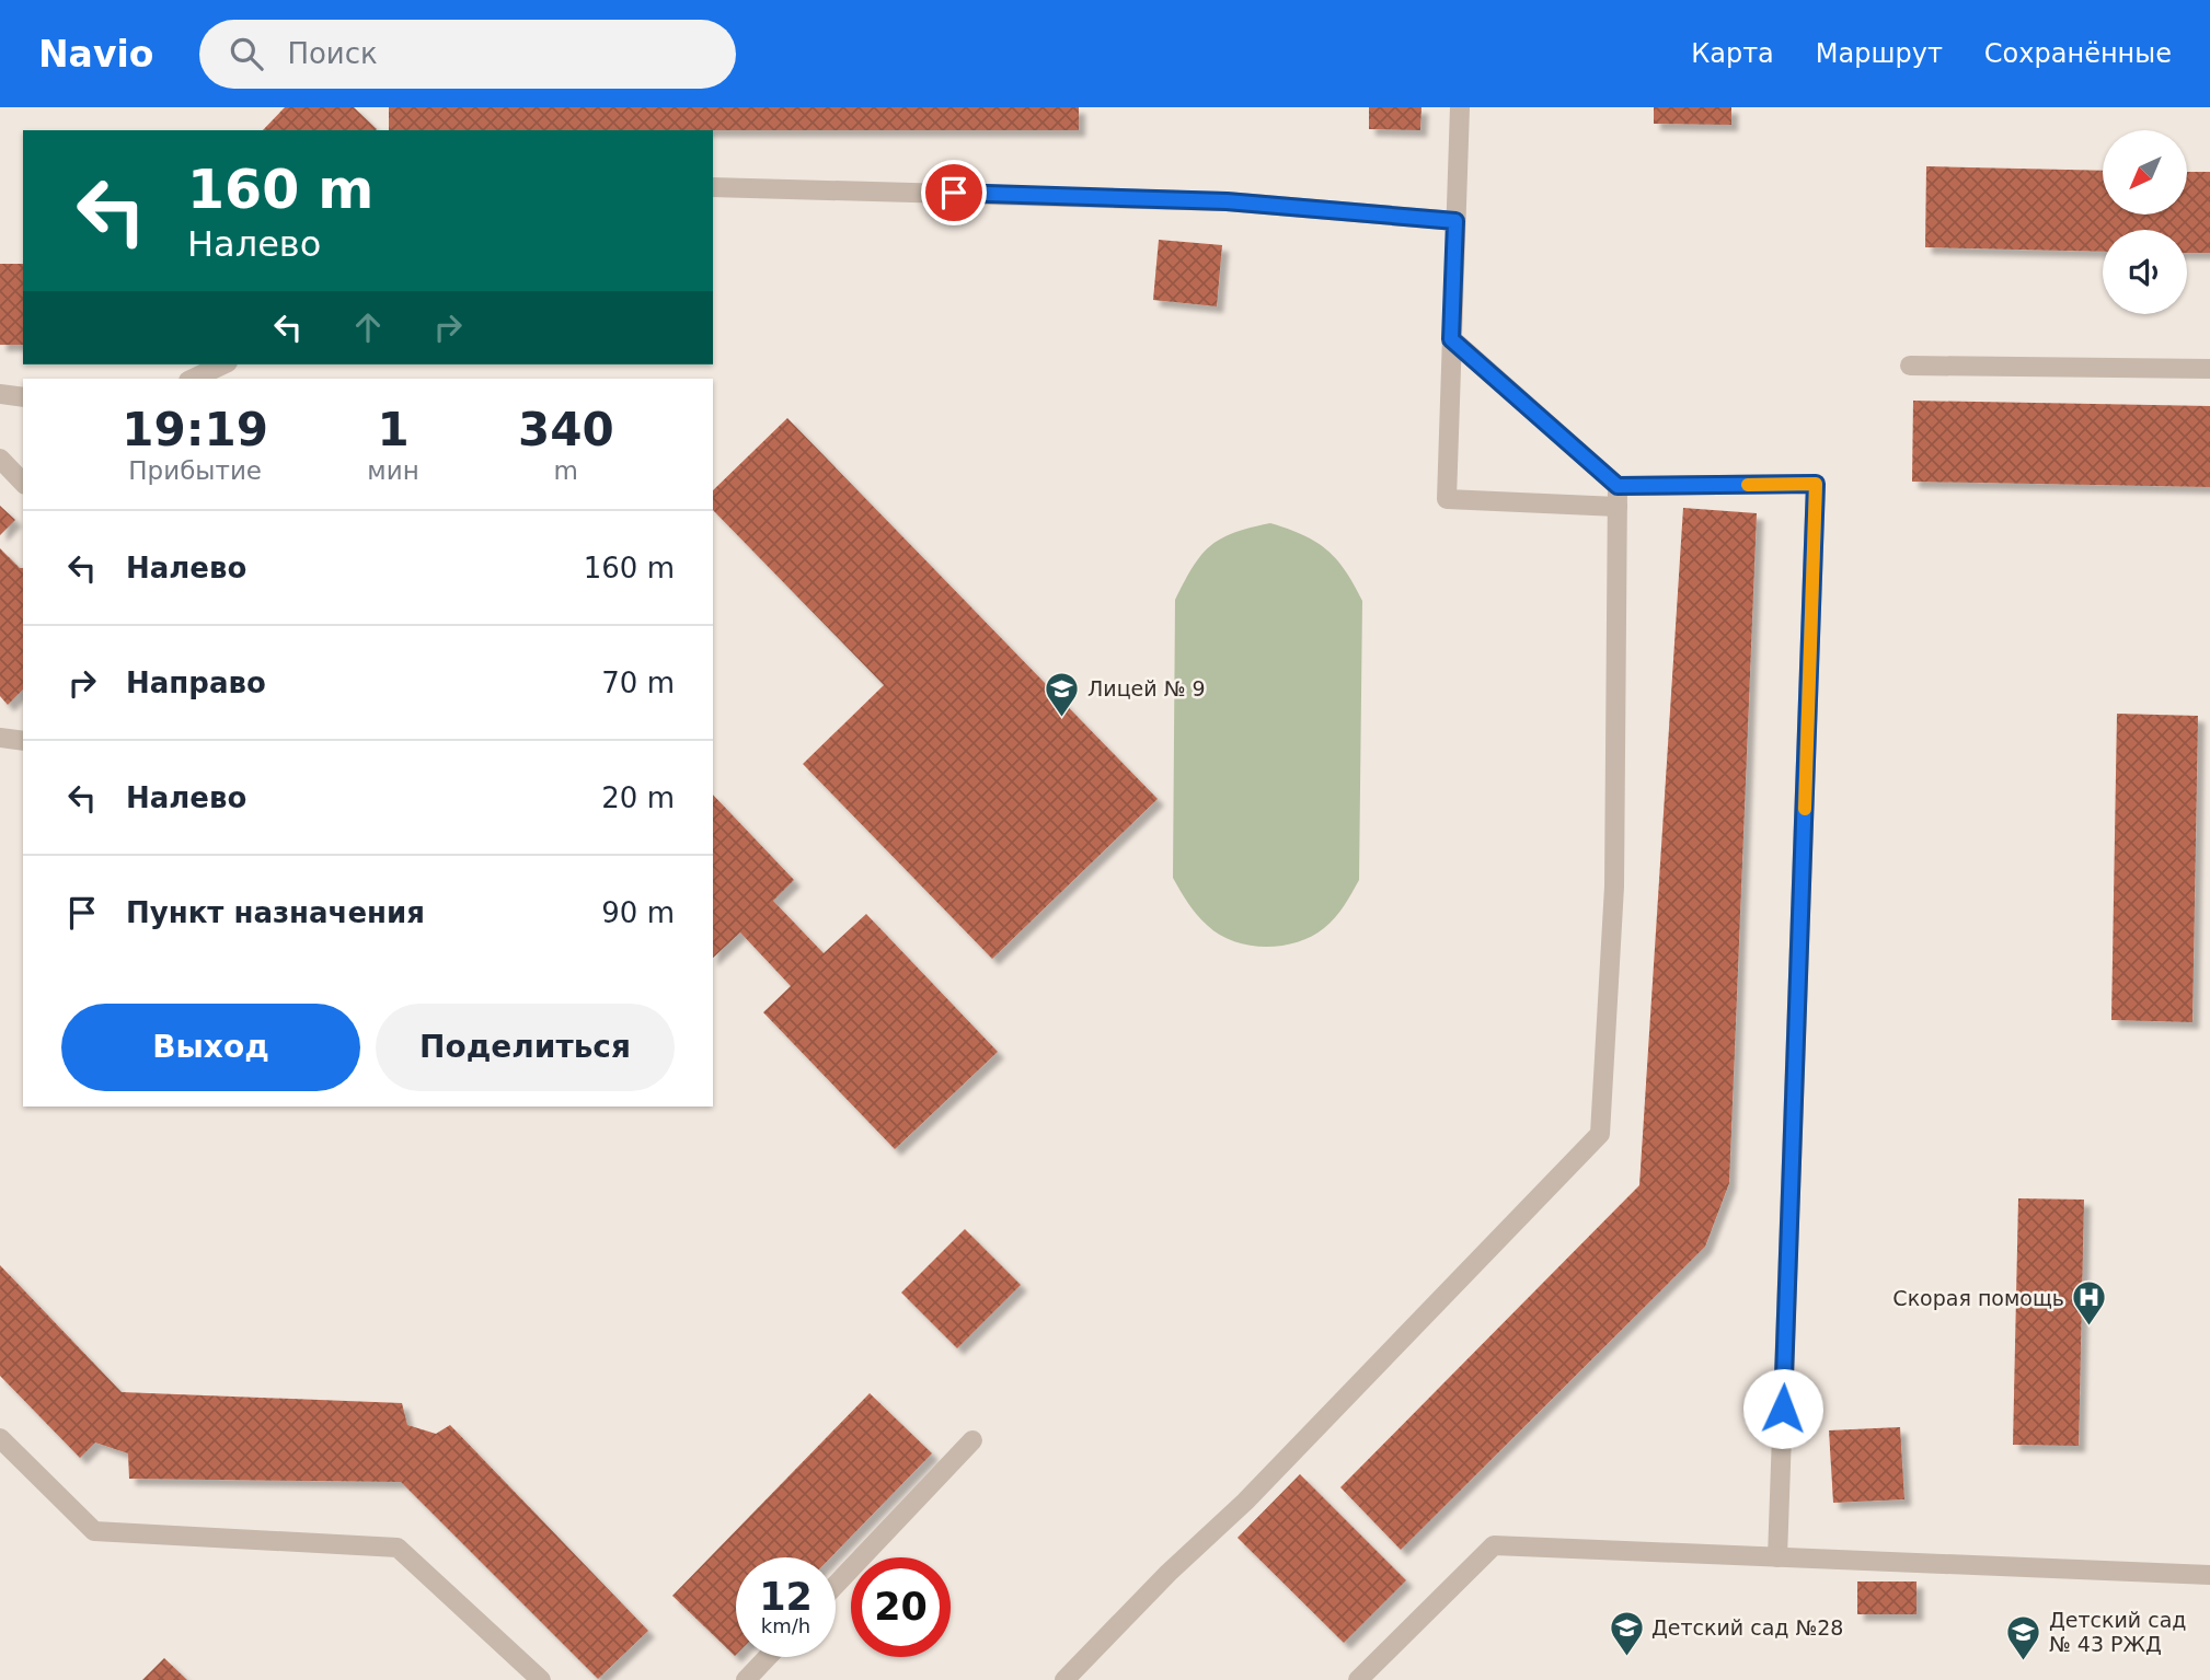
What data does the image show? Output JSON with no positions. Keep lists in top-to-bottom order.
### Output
{
  "places": {
    "school or university": ["Лицей № 9", "Детский сад №28", "Детский сад № 43 РЖД"],
    "hospital": ["Скорая помощь"]
  },
  "north": "bottom left",
  "page": {
    "header": "Navio",
    "search": "Поиск",
    "nav": ["Карта", "Маршрут", "Сохранённые"],
    "turn": ["160 m", "Налево"],
    "eta": [
      "19:19",
      "Прибытие",
      "1",
      "мин",
      "340",
      "m"
    ],
    "list": [
      {
        "name": "Налево",
        "value": "160 m"
      },
      {
        "name": "Направо",
        "value": "70 m"
      },
      {
        "name": "Налево",
        "value": "20 m"
      },
      {
        "name": "Пункт назначения",
        "value": "90 m"
      }
    ],
    "buttons": ["Выход", "Поделиться"],
    "speed": "12 km/h",
    "limit": "20"
  }
}
